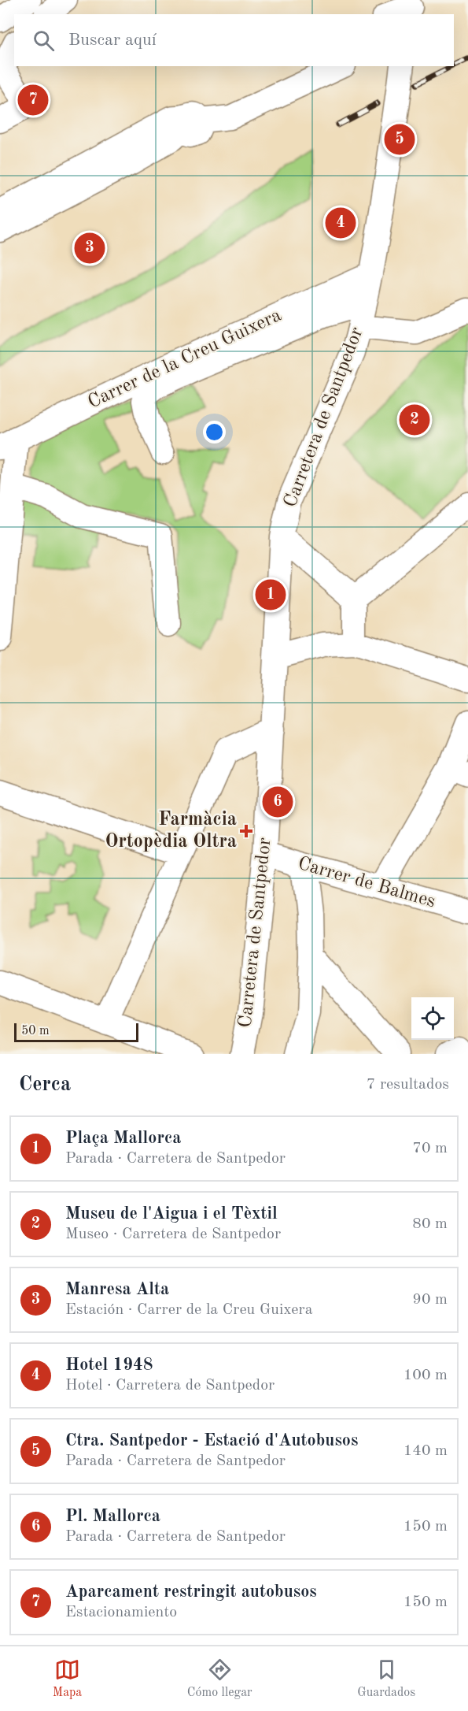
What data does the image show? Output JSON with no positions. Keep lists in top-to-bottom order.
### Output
{
  "streets": {
    "street": ["Carrer de la Creu Guixera", "Carretera de Santpedor", "Carrer de Balmes"]
  },
  "crossings": [
    ["Carrer de la Creu Guixera", "Carretera de Santpedor"],
    ["Carretera de Santpedor", "Carrer de Balmes"]
  ],
  "places": {
    "health": ["Farmàcia Ortopèdia Oltra"]
  },
  "scale_bar": "50 m",
  "page": {
    "search": "Buscar aquí",
    "pins": [
      "7",
      "5",
      "4",
      "3",
      "2",
      "1",
      "6"
    ],
    "scale": "50 m",
    "heading": ["Cerca", "7 resultados"],
    "list": [
      {
        "mark": "1",
        "name": "Plaça Mallorca",
        "note": "Parada · Carretera de Santpedor",
        "value": "70 m"
      },
      {
        "mark": "2",
        "name": "Museu de l'Aigua i el Tèxtil",
        "note": "Museo · Carretera de Santpedor",
        "value": "80 m"
      },
      {
        "mark": "3",
        "name": "Manresa Alta",
        "note": "Estación · Carrer de la Creu Guixera",
        "value": "90 m"
      },
      {
        "mark": "4",
        "name": "Hotel 1948",
        "note": "Hotel · Carretera de Santpedor",
        "value": "100 m"
      },
      {
        "mark": "5",
        "name": "Ctra. Santpedor - Estació d'Autobusos",
        "note": "Parada · Carretera de Santpedor",
        "value": "140 m"
      },
      {
        "mark": "6",
        "name": "Pl. Mallorca",
        "note": "Parada · Carretera de Santpedor",
        "value": "150 m"
      },
      {
        "mark": "7",
        "name": "Aparcament restringit autobusos",
        "note": "Estacionamiento",
        "value": "150 m"
      }
    ],
    "nav": ["Mapa", "Cómo llegar", "Guardados"]
  }
}
